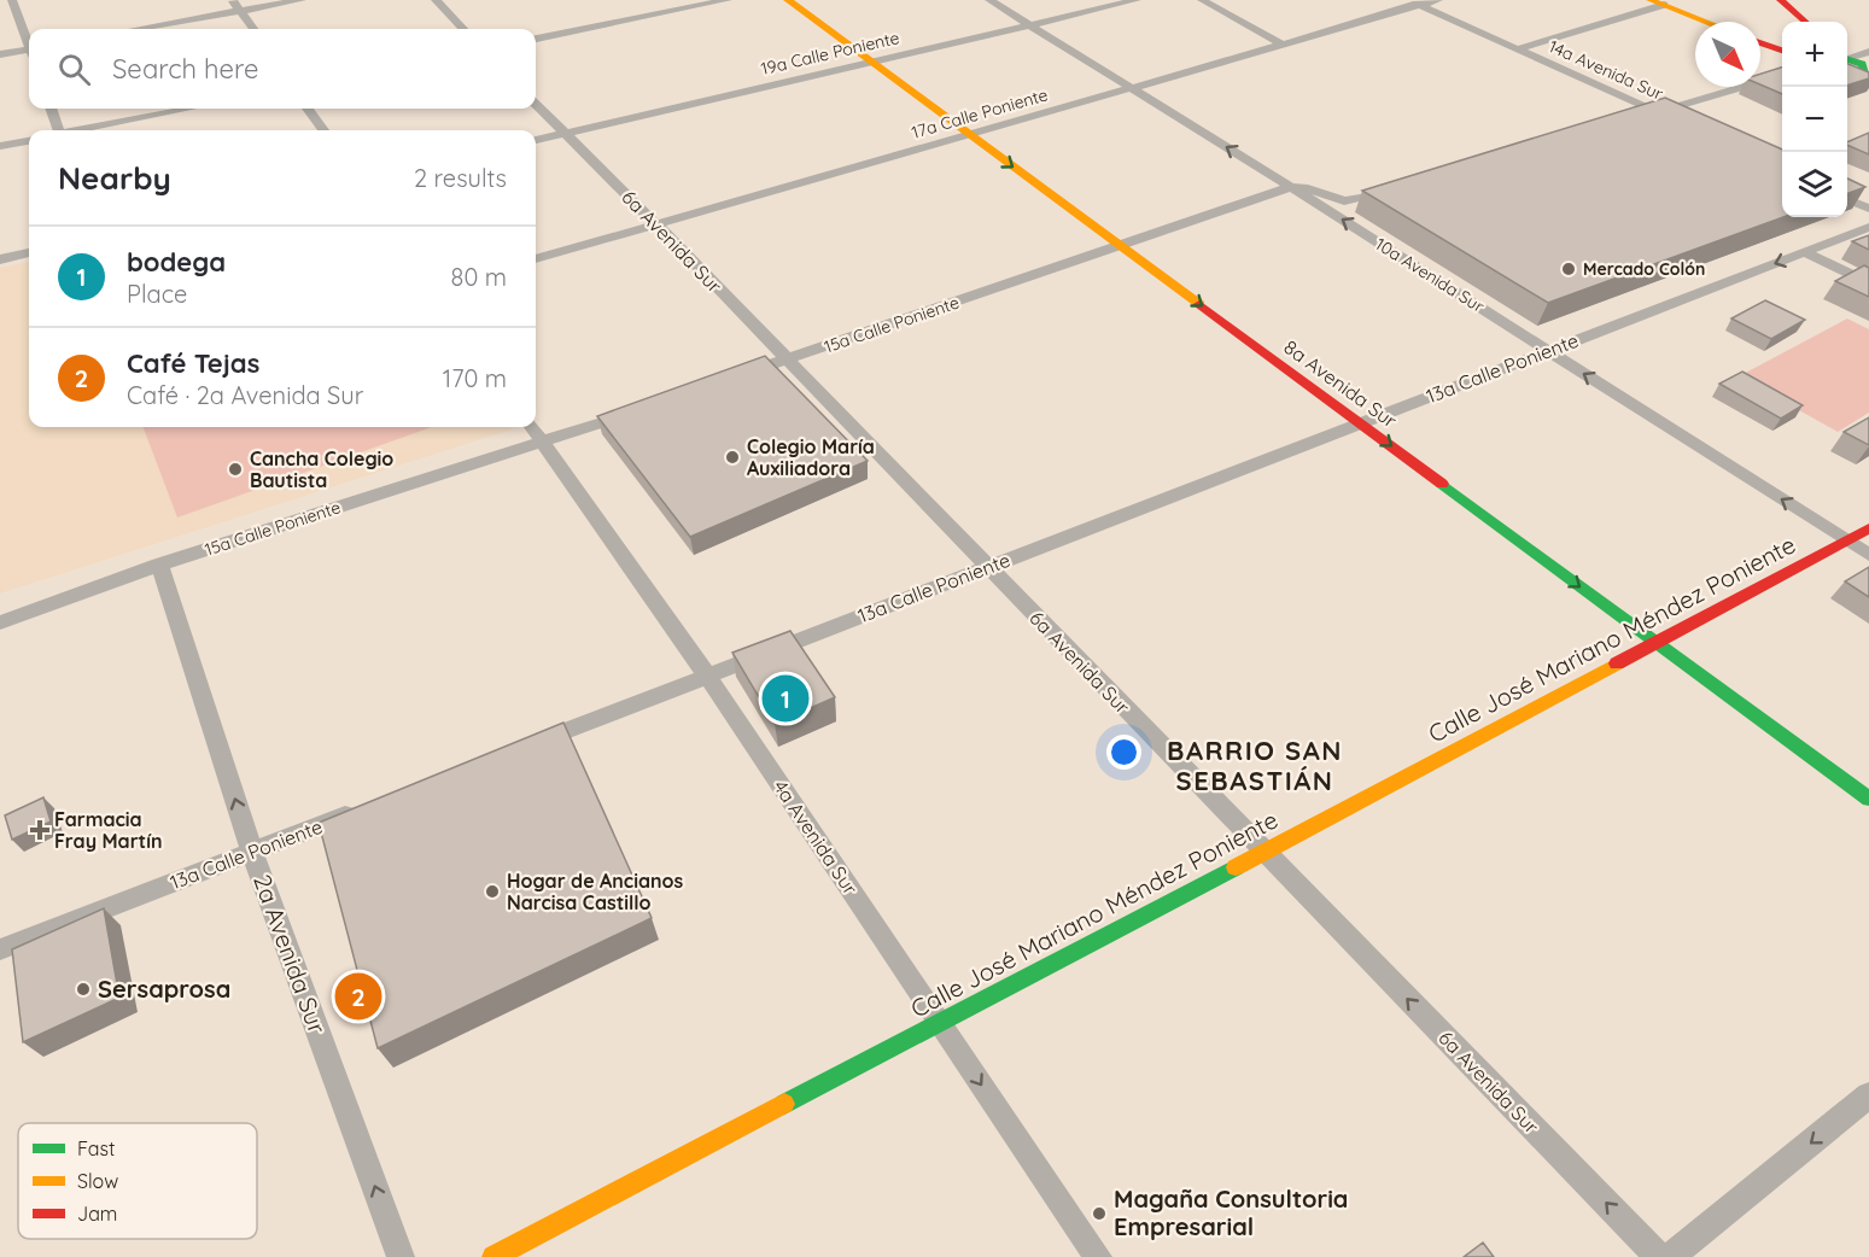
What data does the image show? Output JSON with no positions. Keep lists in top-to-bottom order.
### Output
{
  "streets": {
    "street": [
      "19a Calle Poniente",
      "14a Avenida Sur",
      "17a Calle Poniente",
      "6a Avenida Sur",
      "10a Avenida Sur",
      "15a Calle Poniente",
      "13a Calle Poniente",
      "8a Avenida Sur",
      "Calle José Mariano Méndez Poniente",
      "4a Avenida Sur",
      "2a Avenida Sur"
    ]
  },
  "crossings": [
    ["19a Calle Poniente", "6a Avenida Sur"],
    ["19a Calle Poniente", "10a Avenida Sur"],
    ["19a Calle Poniente", "8a Avenida Sur"],
    ["14a Avenida Sur", "17a Calle Poniente"],
    ["17a Calle Poniente", "6a Avenida Sur"],
    ["17a Calle Poniente", "10a Avenida Sur"],
    ["17a Calle Poniente", "8a Avenida Sur"],
    ["6a Avenida Sur", "15a Calle Poniente"],
    ["6a Avenida Sur", "13a Calle Poniente"],
    ["6a Avenida Sur", "Calle José Mariano Méndez Poniente"],
    ["10a Avenida Sur", "15a Calle Poniente"],
    ["10a Avenida Sur", "13a Calle Poniente"],
    ["10a Avenida Sur", "Calle José Mariano Méndez Poniente"],
    ["15a Calle Poniente", "8a Avenida Sur"],
    ["15a Calle Poniente", "4a Avenida Sur"],
    ["15a Calle Poniente", "2a Avenida Sur"],
    ["13a Calle Poniente", "8a Avenida Sur"],
    ["13a Calle Poniente", "4a Avenida Sur"],
    ["13a Calle Poniente", "2a Avenida Sur"],
    ["8a Avenida Sur", "Calle José Mariano Méndez Poniente"],
    ["Calle José Mariano Méndez Poniente", "4a Avenida Sur"]
  ],
  "one_way": [
    "6a Avenida Sur",
    "10a Avenida Sur",
    "8a Avenida Sur",
    "2a Avenida Sur"
  ],
  "districts": ["BARRIO SAN SEBASTIÁN"],
  "places": {
    "other": [
      "Mercado Colón",
      "Colegio María Auxiliadora",
      "Cancha Colegio Bautista",
      "Hogar de Ancianos Narcisa Castillo",
      "Sersaprosa",
      "Magaña Consultoria Empresarial"
    ],
    "health": ["Farmacia Fray Martín"]
  },
  "legend": ["Fast", "Slow", "Jam"],
  "north": "bottom right",
  "page": {
    "map_buttons": ["+", "−"],
    "search": "Search here",
    "heading": ["Nearby", "2 results"],
    "list": [
      {
        "mark": "1",
        "name": "bodega",
        "note": "Place",
        "value": "80 m"
      },
      {
        "mark": "2",
        "name": "Café Tejas",
        "note": "Café · 2a Avenida Sur",
        "value": "170 m"
      }
    ],
    "pins": ["1", "2"]
  }
}
